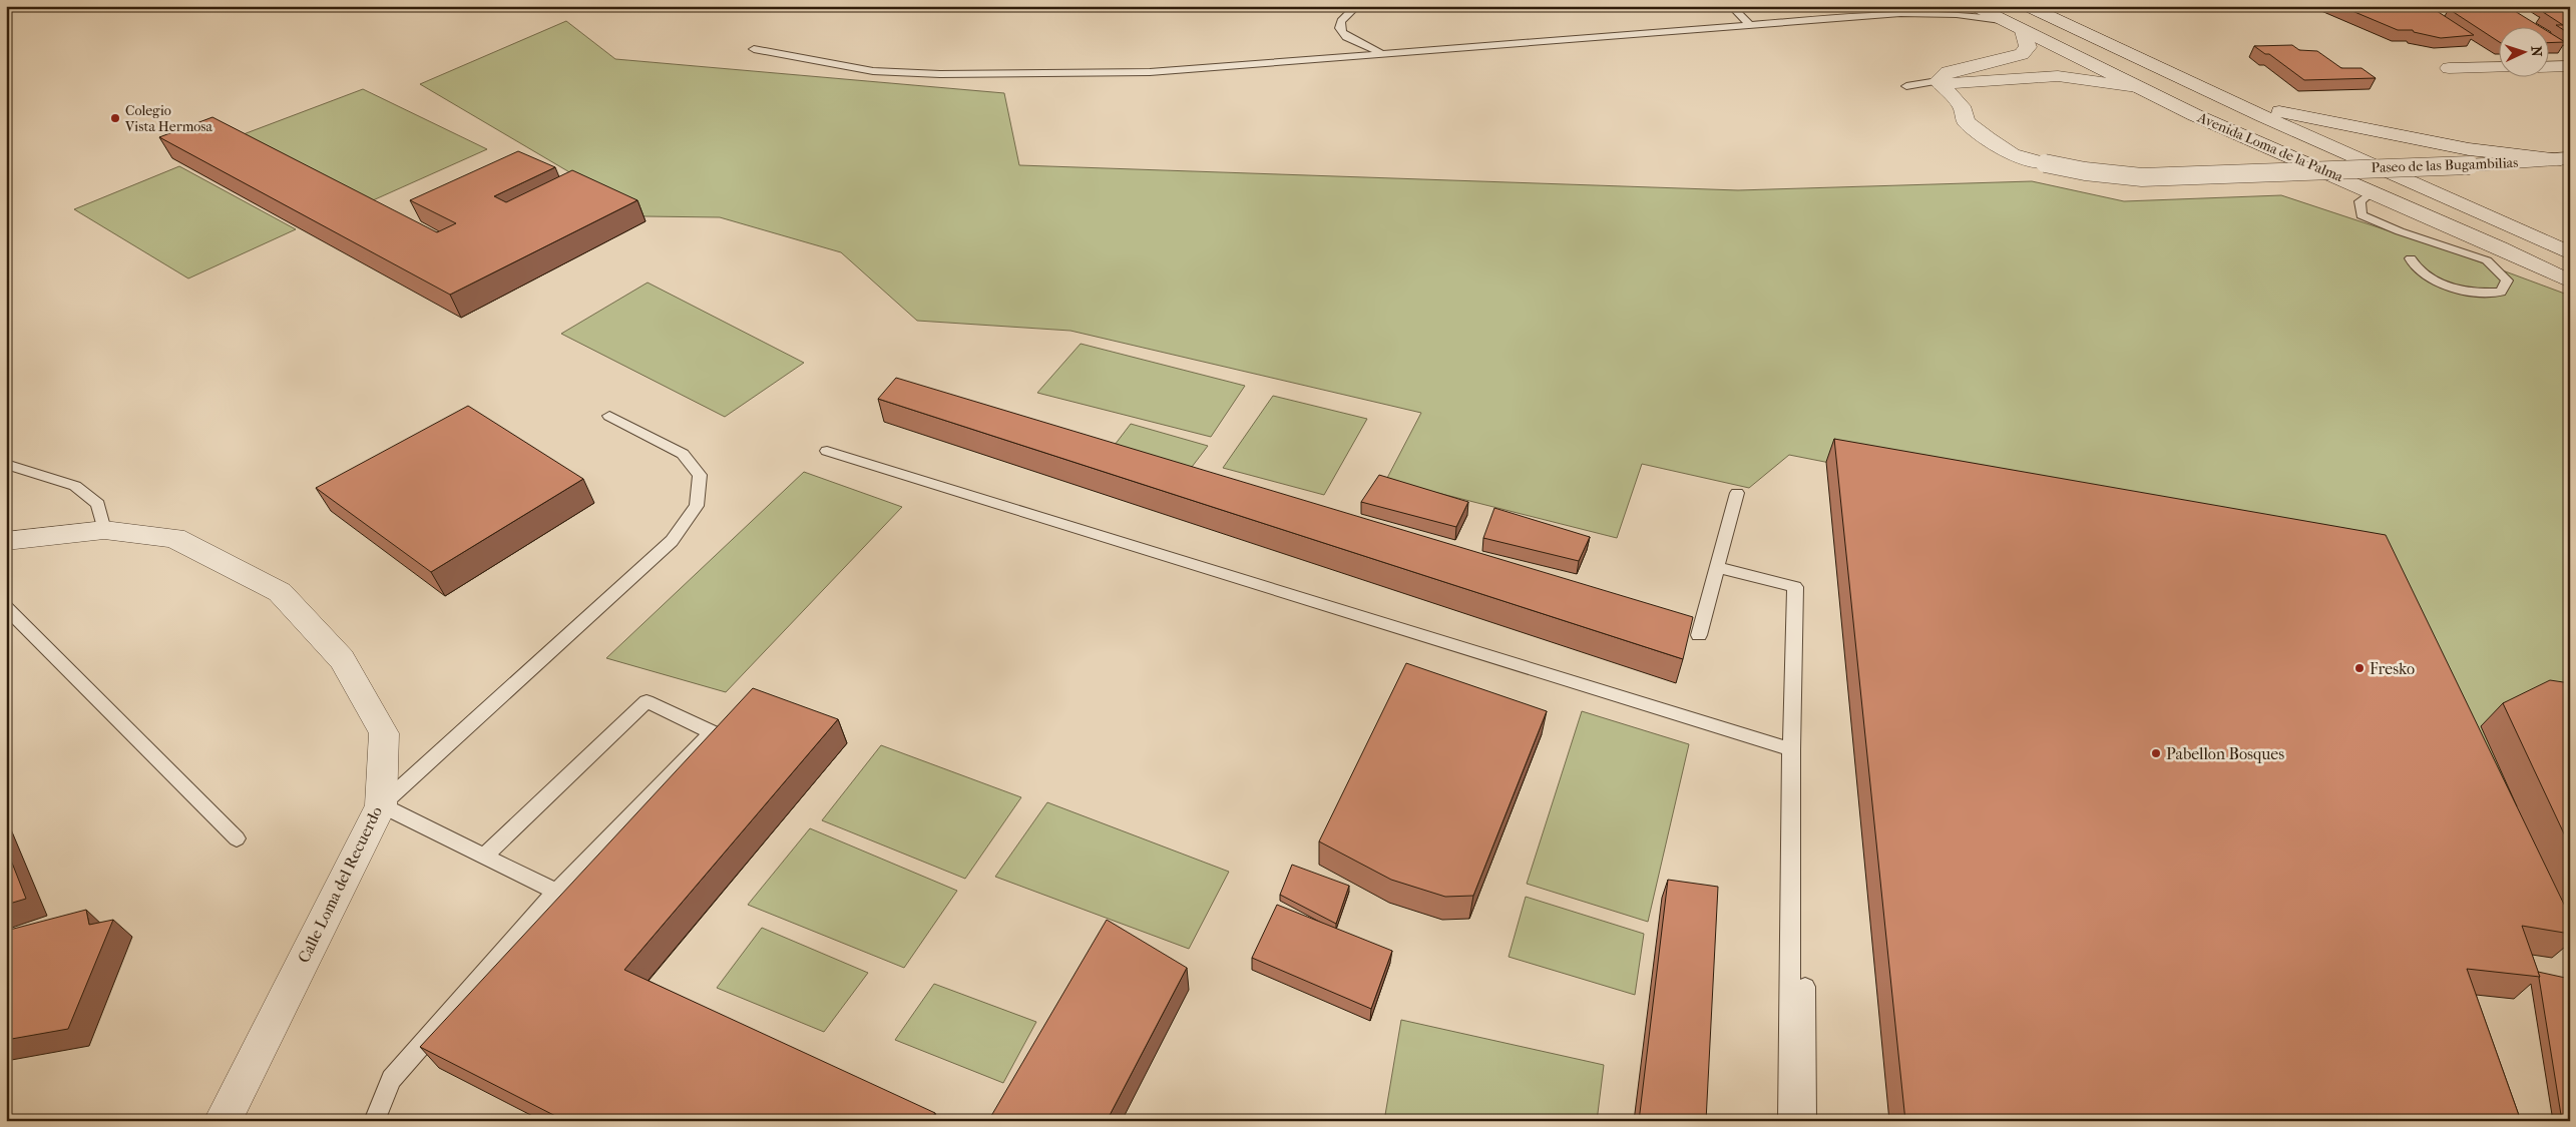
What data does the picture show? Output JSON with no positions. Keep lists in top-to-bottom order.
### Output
{
  "streets": {
    "street": ["Avenida Loma de la Palma", "Paseo de las Bugambilias", "Calle Loma del Recuerdo"]
  },
  "places": ["Colegio Vista Hermosa", "Fresko", "Pabellon Bosques"],
  "north": "right"
}
